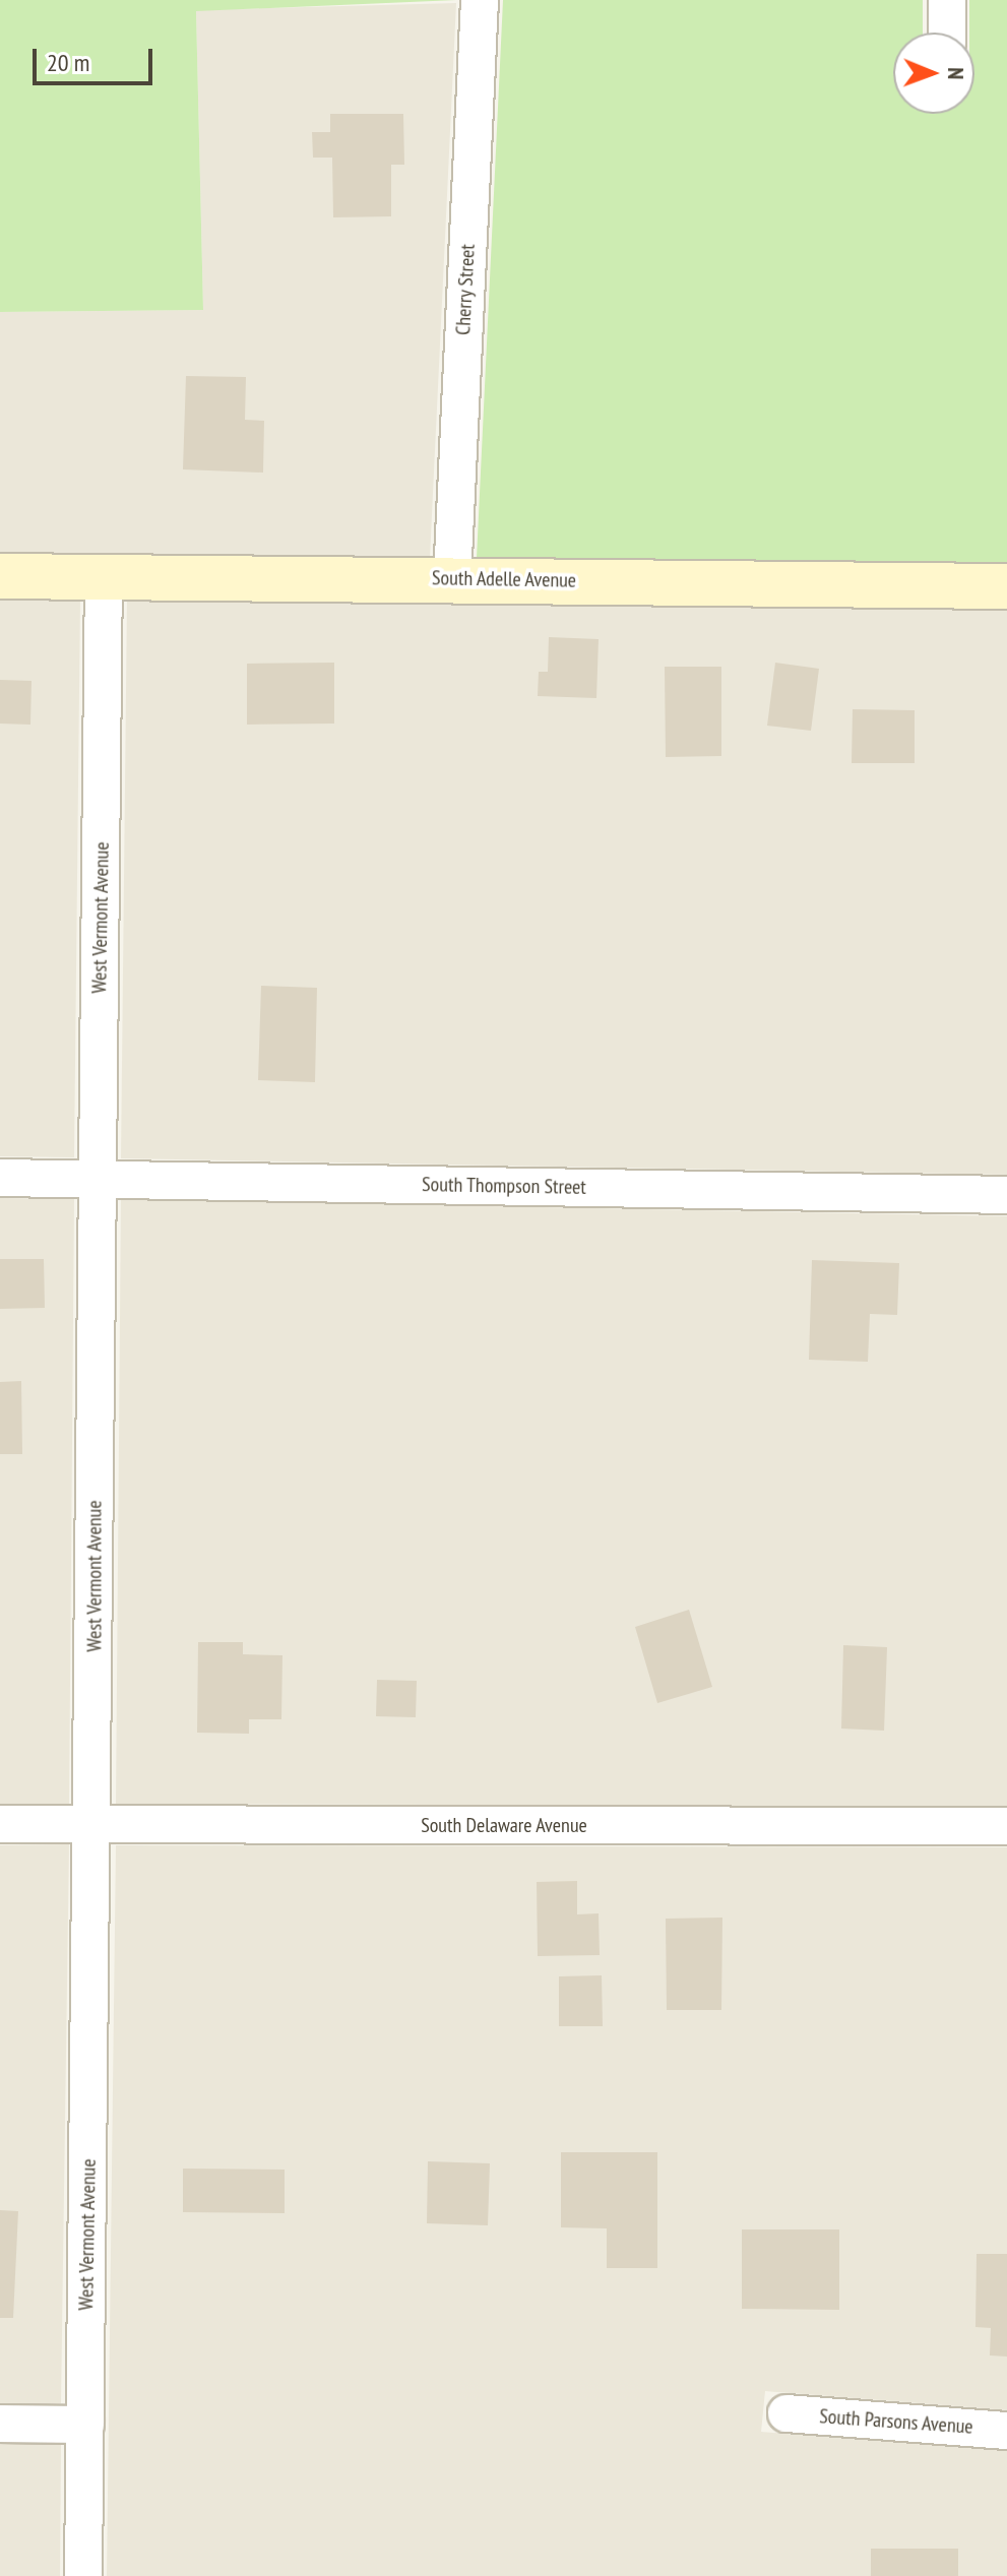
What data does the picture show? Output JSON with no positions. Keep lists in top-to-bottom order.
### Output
{
  "streets": {
    "street": [
      "Cherry Street",
      "South Adelle Avenue",
      "West Vermont Avenue",
      "South Thompson Street",
      "South Delaware Avenue",
      "South Parsons Avenue"
    ]
  },
  "crossings": [
    ["Cherry Street", "South Adelle Avenue"],
    ["South Adelle Avenue", "West Vermont Avenue"],
    ["West Vermont Avenue", "South Thompson Street"],
    ["West Vermont Avenue", "South Delaware Avenue"]
  ],
  "scale_bar": "20 m",
  "north": "right"
}
